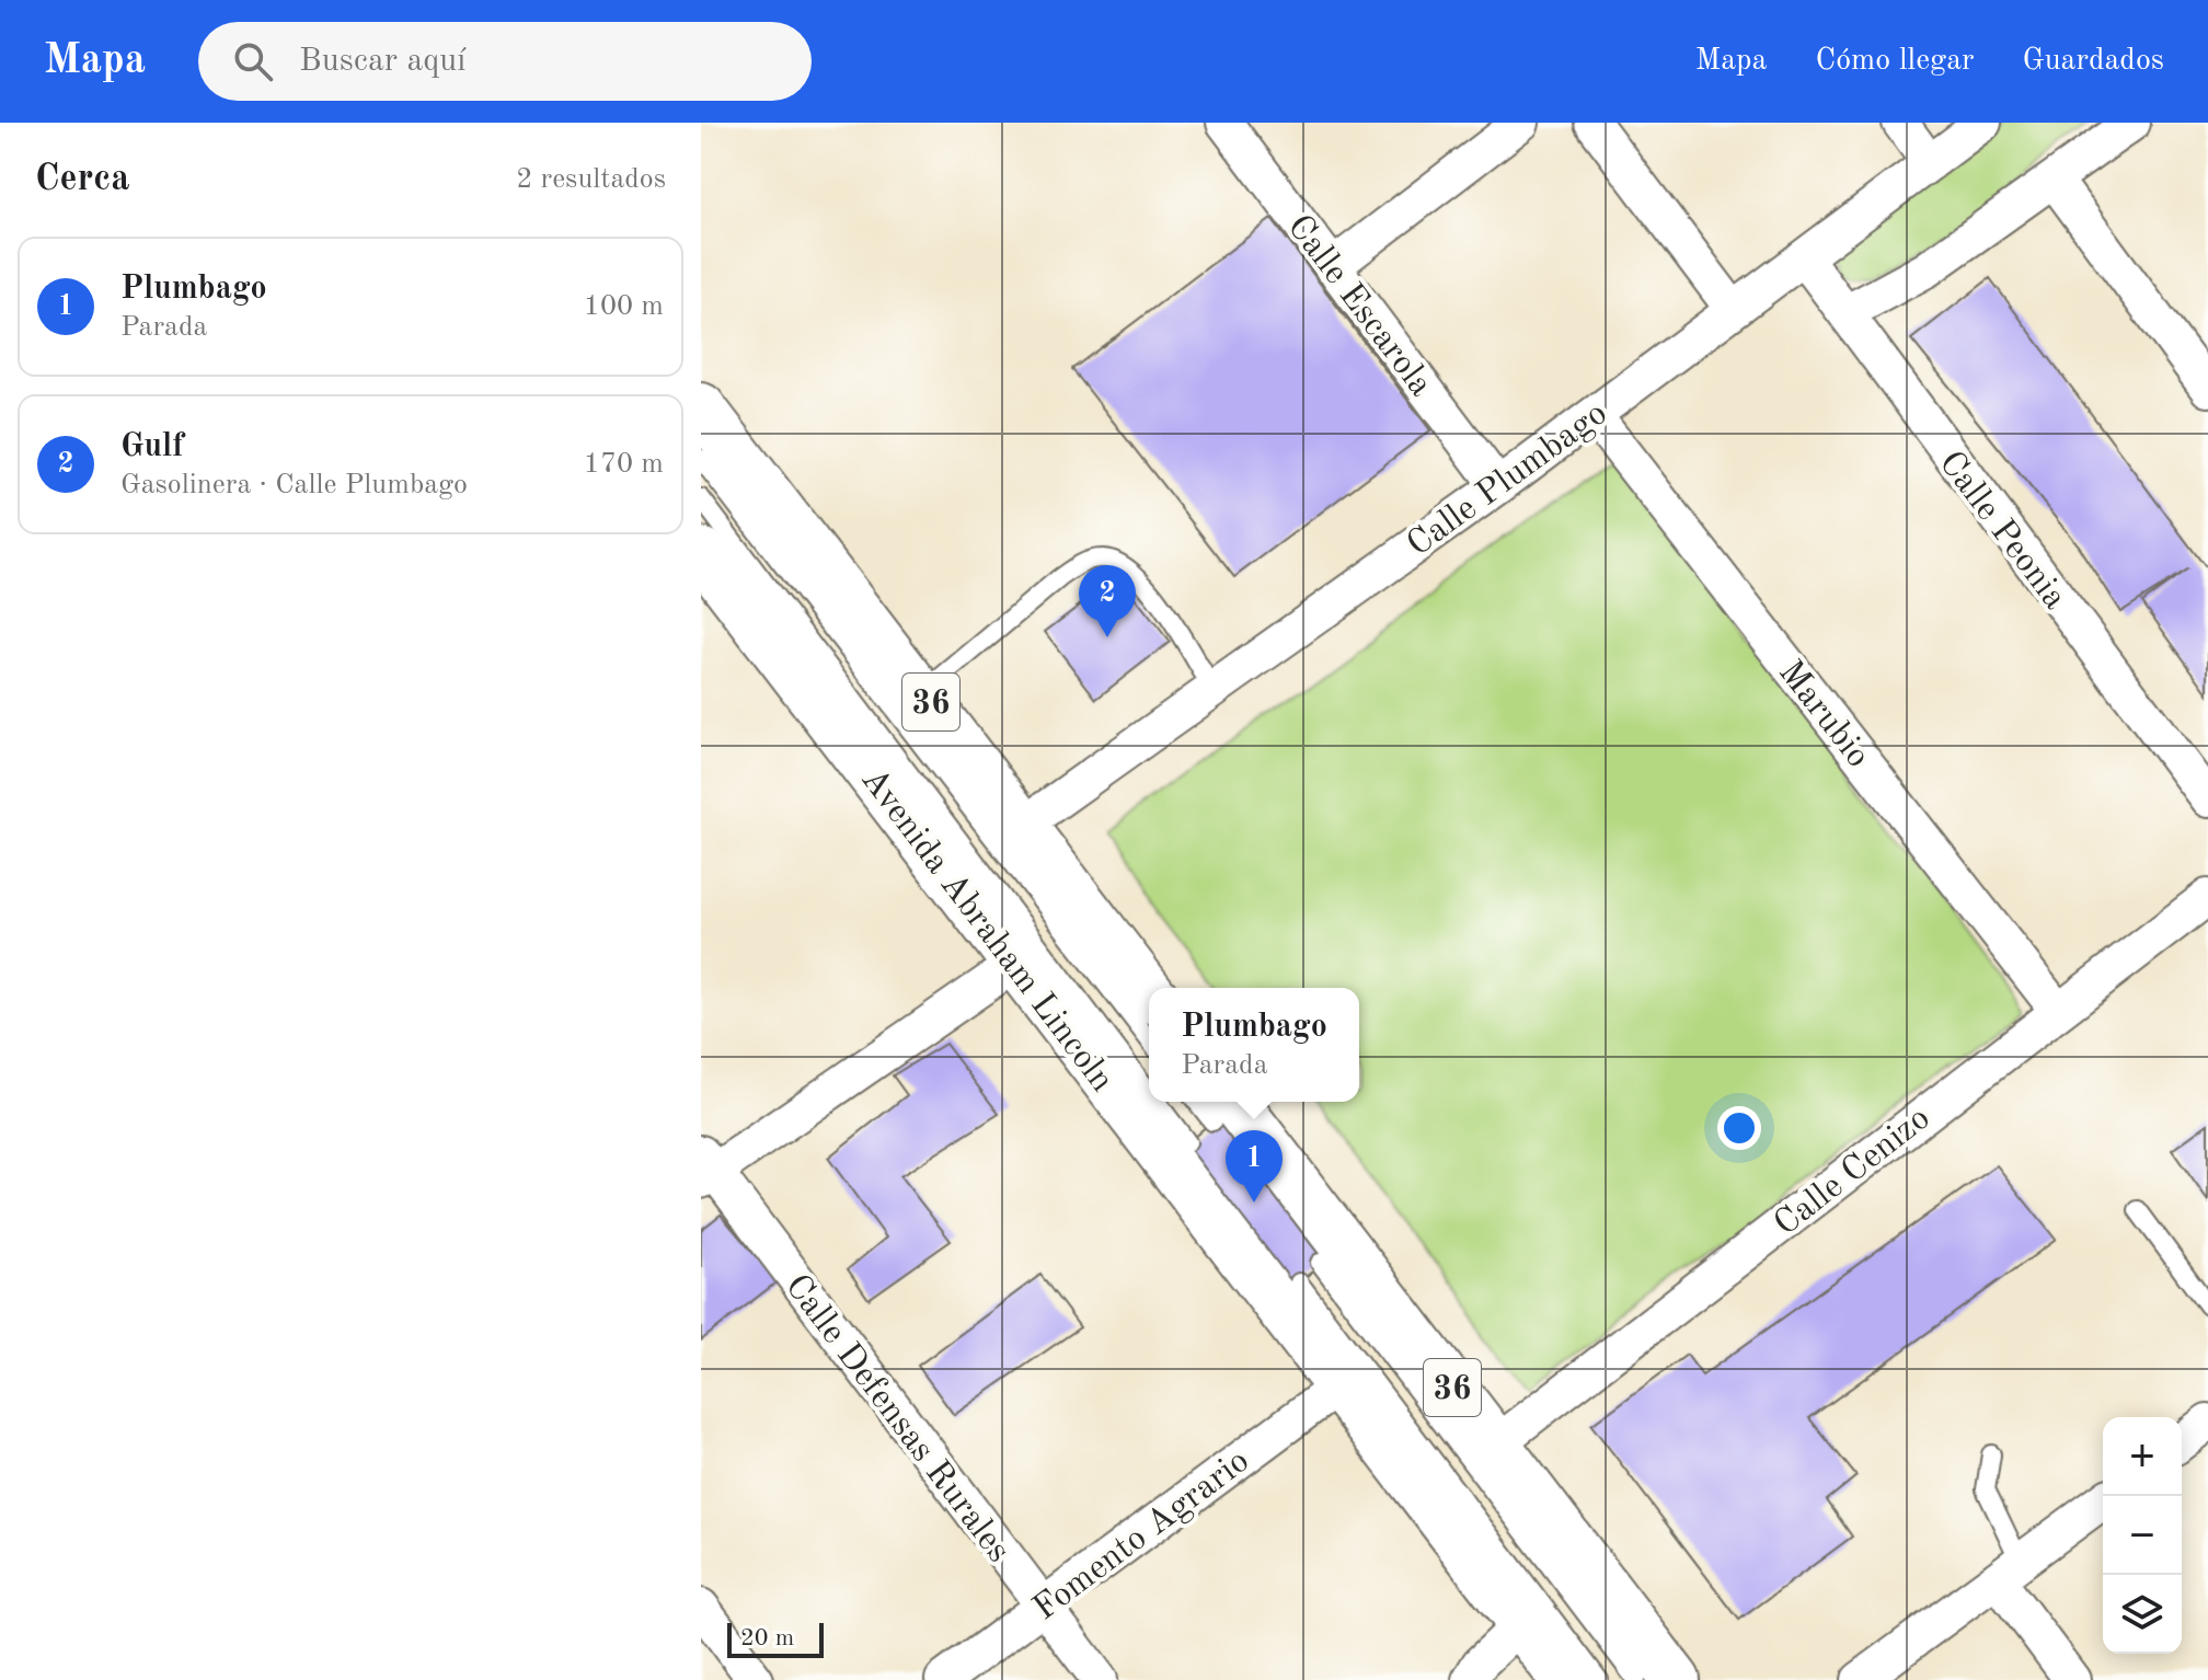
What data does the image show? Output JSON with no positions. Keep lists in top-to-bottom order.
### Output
{
  "streets": {
    "main road": ["36", "Avenida Abraham Lincoln"],
    "street": [
      "Calle Escarola",
      "Calle Plumbago",
      "Calle Peonia",
      "Marubio",
      "Calle Cenizo",
      "Calle Defensas Rurales",
      "Fomento Agrario"
    ]
  },
  "crossings": [
    ["Calle Escarola", "Calle Plumbago"],
    ["Calle Plumbago", "Calle Peonia"],
    ["Calle Plumbago", "36"],
    ["Calle Plumbago", "Marubio"],
    ["36", "Calle Cenizo"],
    ["Marubio", "Calle Cenizo"],
    ["Avenida Abraham Lincoln", "Fomento Agrario"],
    ["Calle Defensas Rurales", "Fomento Agrario"]
  ],
  "scale_bar": "20 m",
  "page": {
    "header": "Mapa",
    "search": "Buscar aquí",
    "nav": ["Mapa", "Cómo llegar", "Guardados"],
    "heading": ["Cerca", "2 resultados"],
    "list": [
      {
        "mark": "1",
        "name": "Plumbago",
        "note": "Parada",
        "value": "100 m"
      },
      {
        "mark": "2",
        "name": "Gulf",
        "note": "Gasolinera · Calle Plumbago",
        "value": "170 m"
      }
    ],
    "pins": ["2", "1"],
    "popup": ["Plumbago", "Parada"],
    "map_buttons": ["+", "−"],
    "scale": "20 m"
  }
}
